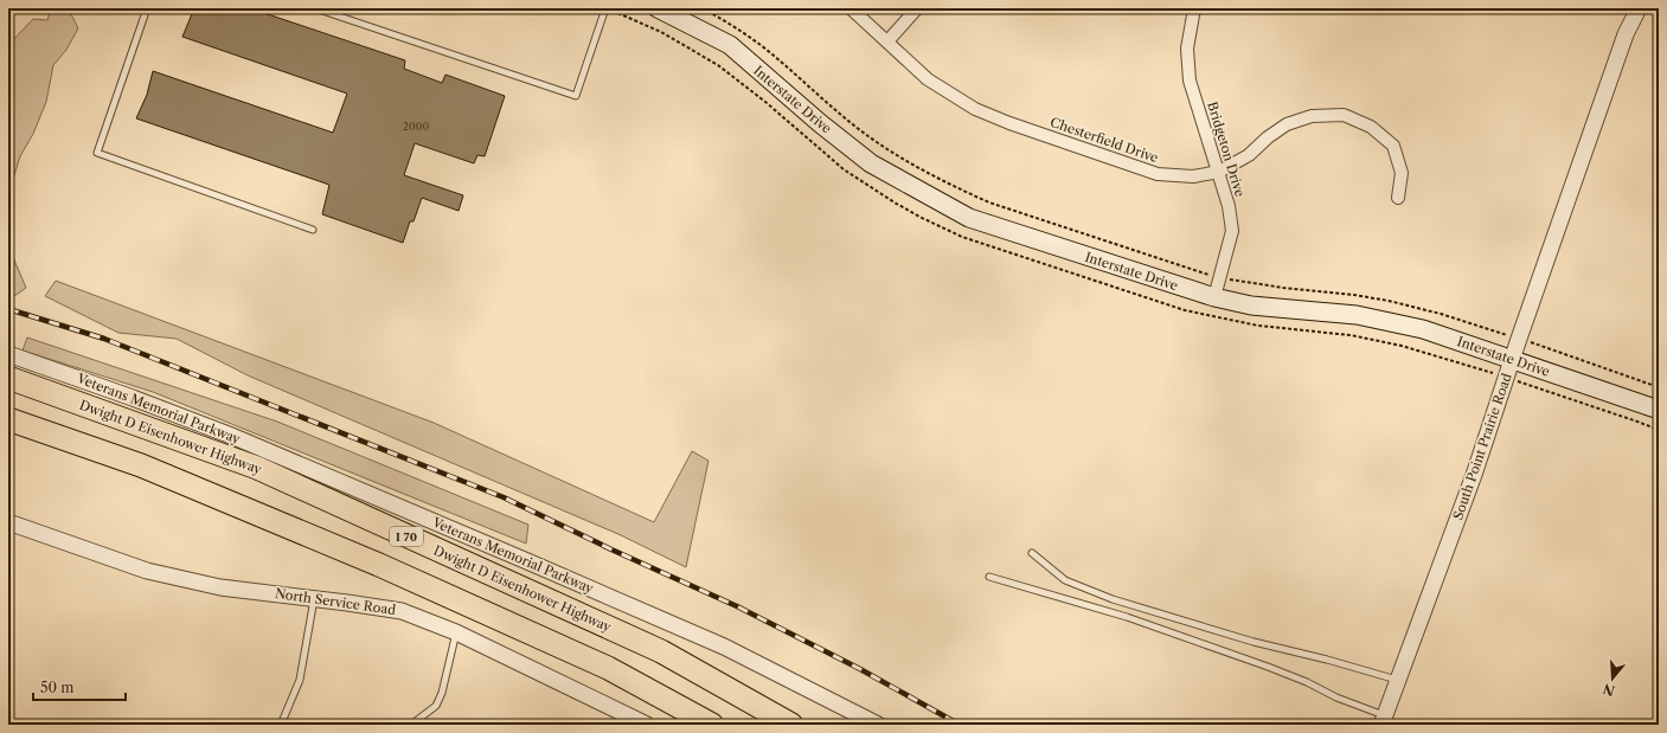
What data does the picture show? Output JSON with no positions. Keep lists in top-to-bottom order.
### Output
{
  "streets": {
    "highway": ["Dwight D Eisenhower Highway", "I 70"],
    "main road": ["Interstate Drive"],
    "street": [
      "Chesterfield Drive",
      "Bridgeton Drive",
      "Veterans Memorial Parkway",
      "South Point Prairie Road",
      "North Service Road"
    ]
  },
  "crossings": [
    ["Interstate Drive", "Bridgeton Drive"],
    ["Interstate Drive", "South Point Prairie Road"],
    ["Chesterfield Drive", "Bridgeton Drive"]
  ],
  "house_numbers": ["2000"],
  "scale_bar": "50 m",
  "north": "bottom"
}
